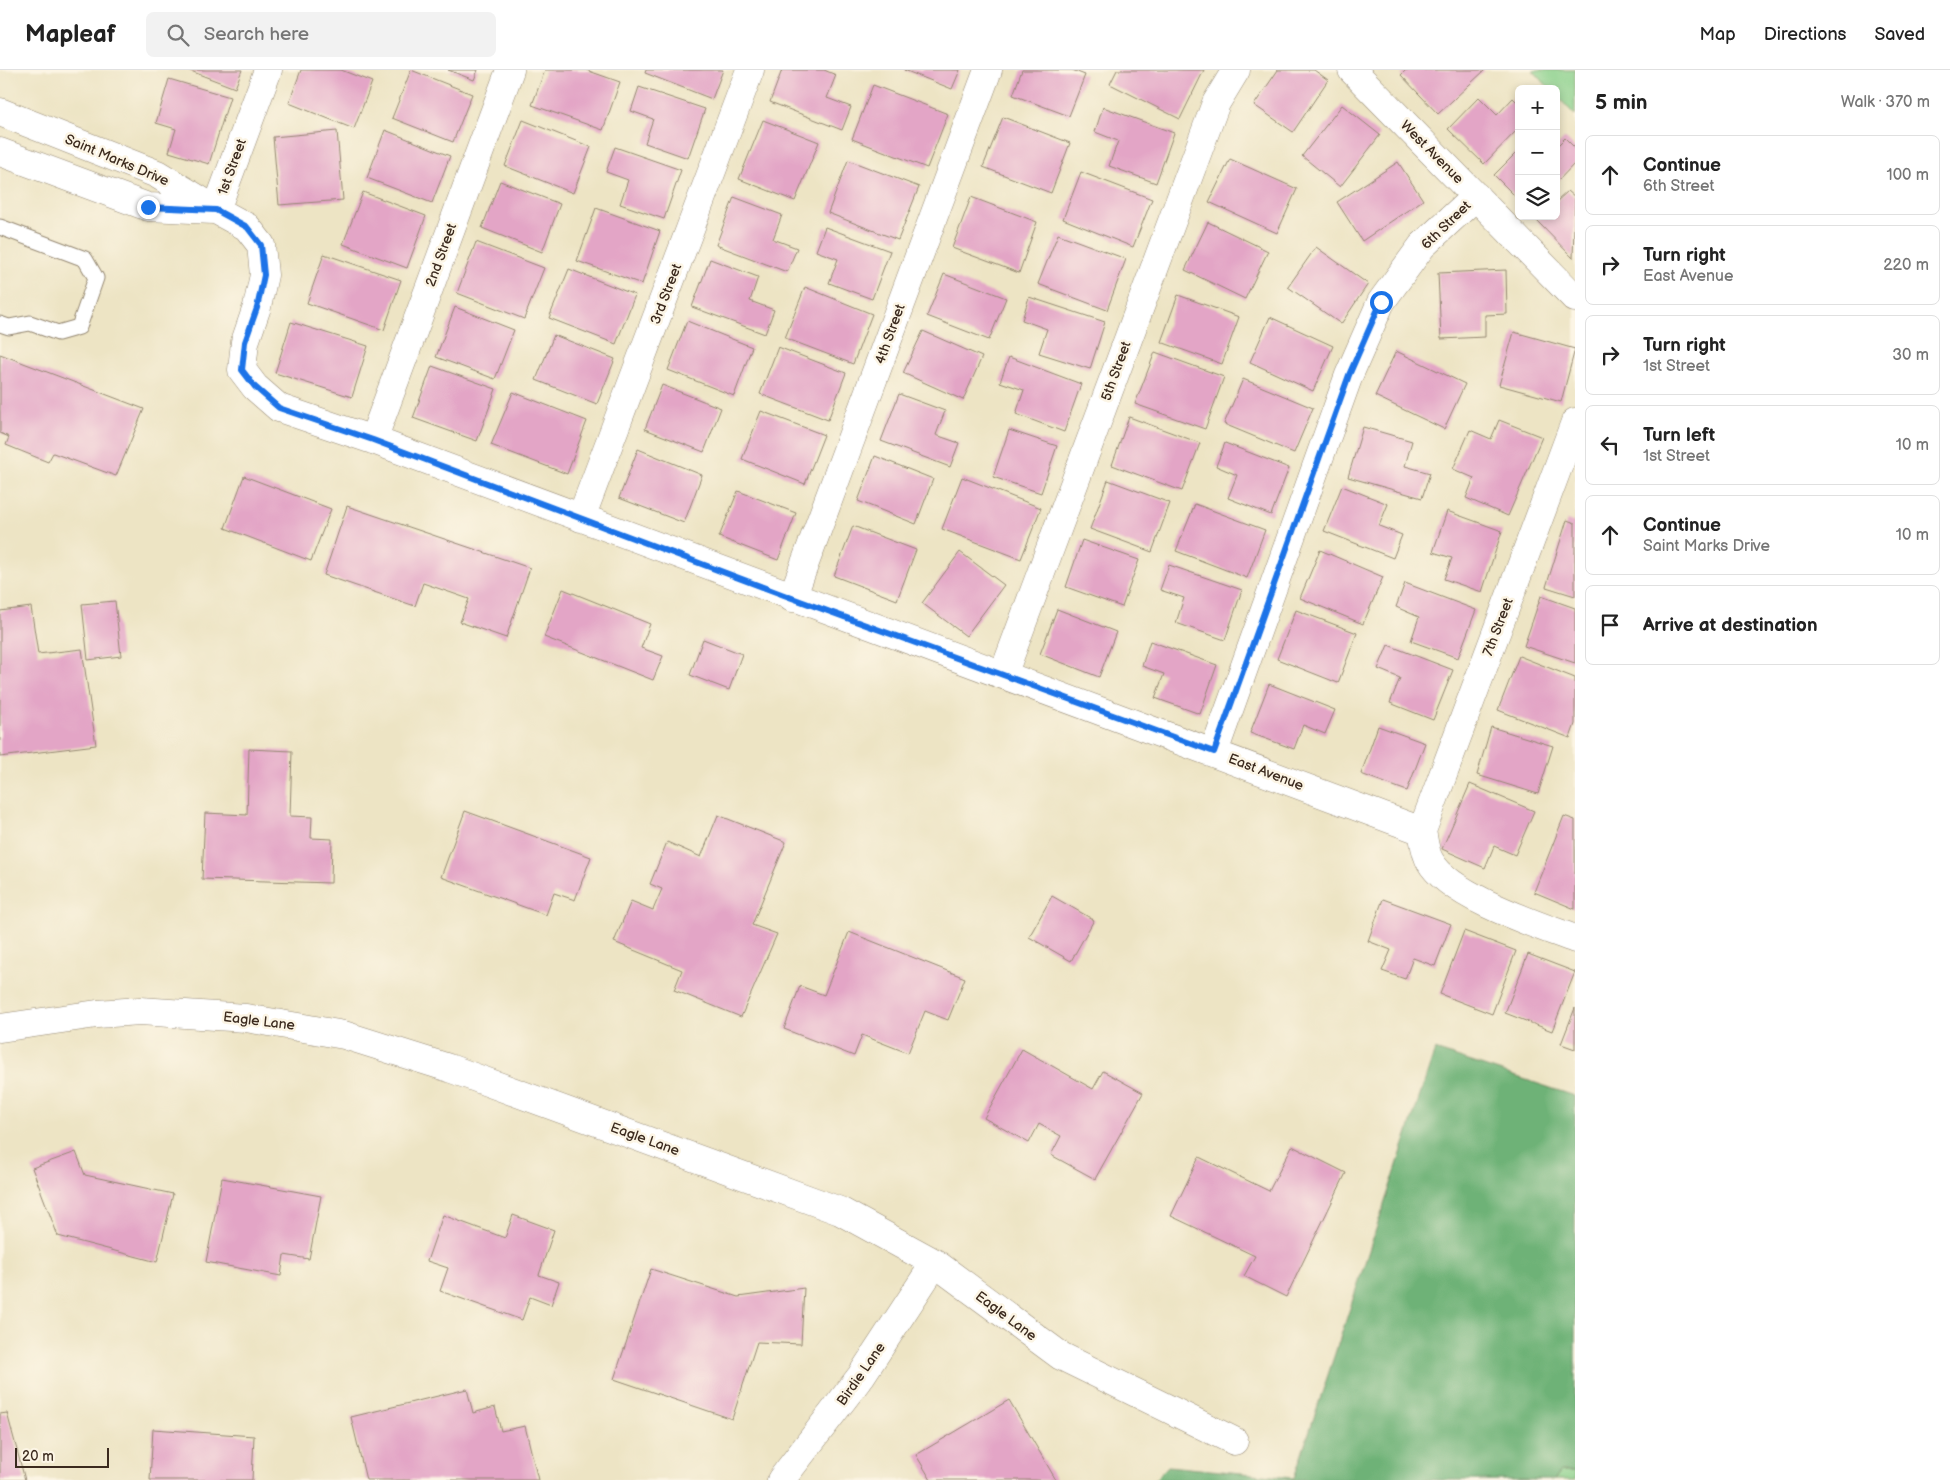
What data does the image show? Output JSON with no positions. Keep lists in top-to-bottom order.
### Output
{
  "streets": {
    "street": [
      "West Avenue",
      "Saint Marks Drive",
      "1st Street",
      "6th Street",
      "2nd Street",
      "3rd Street",
      "4th Street",
      "5th Street",
      "7th Street",
      "East Avenue",
      "Eagle Lane",
      "Birdie Lane"
    ]
  },
  "crossings": [
    ["West Avenue", "6th Street"],
    ["Saint Marks Drive", "1st Street"],
    ["1st Street", "East Avenue"],
    ["6th Street", "East Avenue"],
    ["2nd Street", "East Avenue"],
    ["3rd Street", "East Avenue"],
    ["4th Street", "East Avenue"],
    ["5th Street", "East Avenue"],
    ["7th Street", "East Avenue"],
    ["Eagle Lane", "Birdie Lane"]
  ],
  "scale_bar": "20 m",
  "page": {
    "header": "Mapleaf",
    "search": "Search here",
    "nav": ["Map", "Directions", "Saved"],
    "heading": ["5 min", "Walk · 370 m"],
    "map_buttons": ["+", "−"],
    "list": [
      ["Continue", "6th Street", "100 m"],
      ["Turn right", "East Avenue", "220 m"],
      ["Turn right", "1st Street", "30 m"],
      ["Turn left", "1st Street", "10 m"],
      ["Continue", "Saint Marks Drive", "10 m"],
      "Arrive at destination"
    ],
    "scale": "20 m"
  }
}
